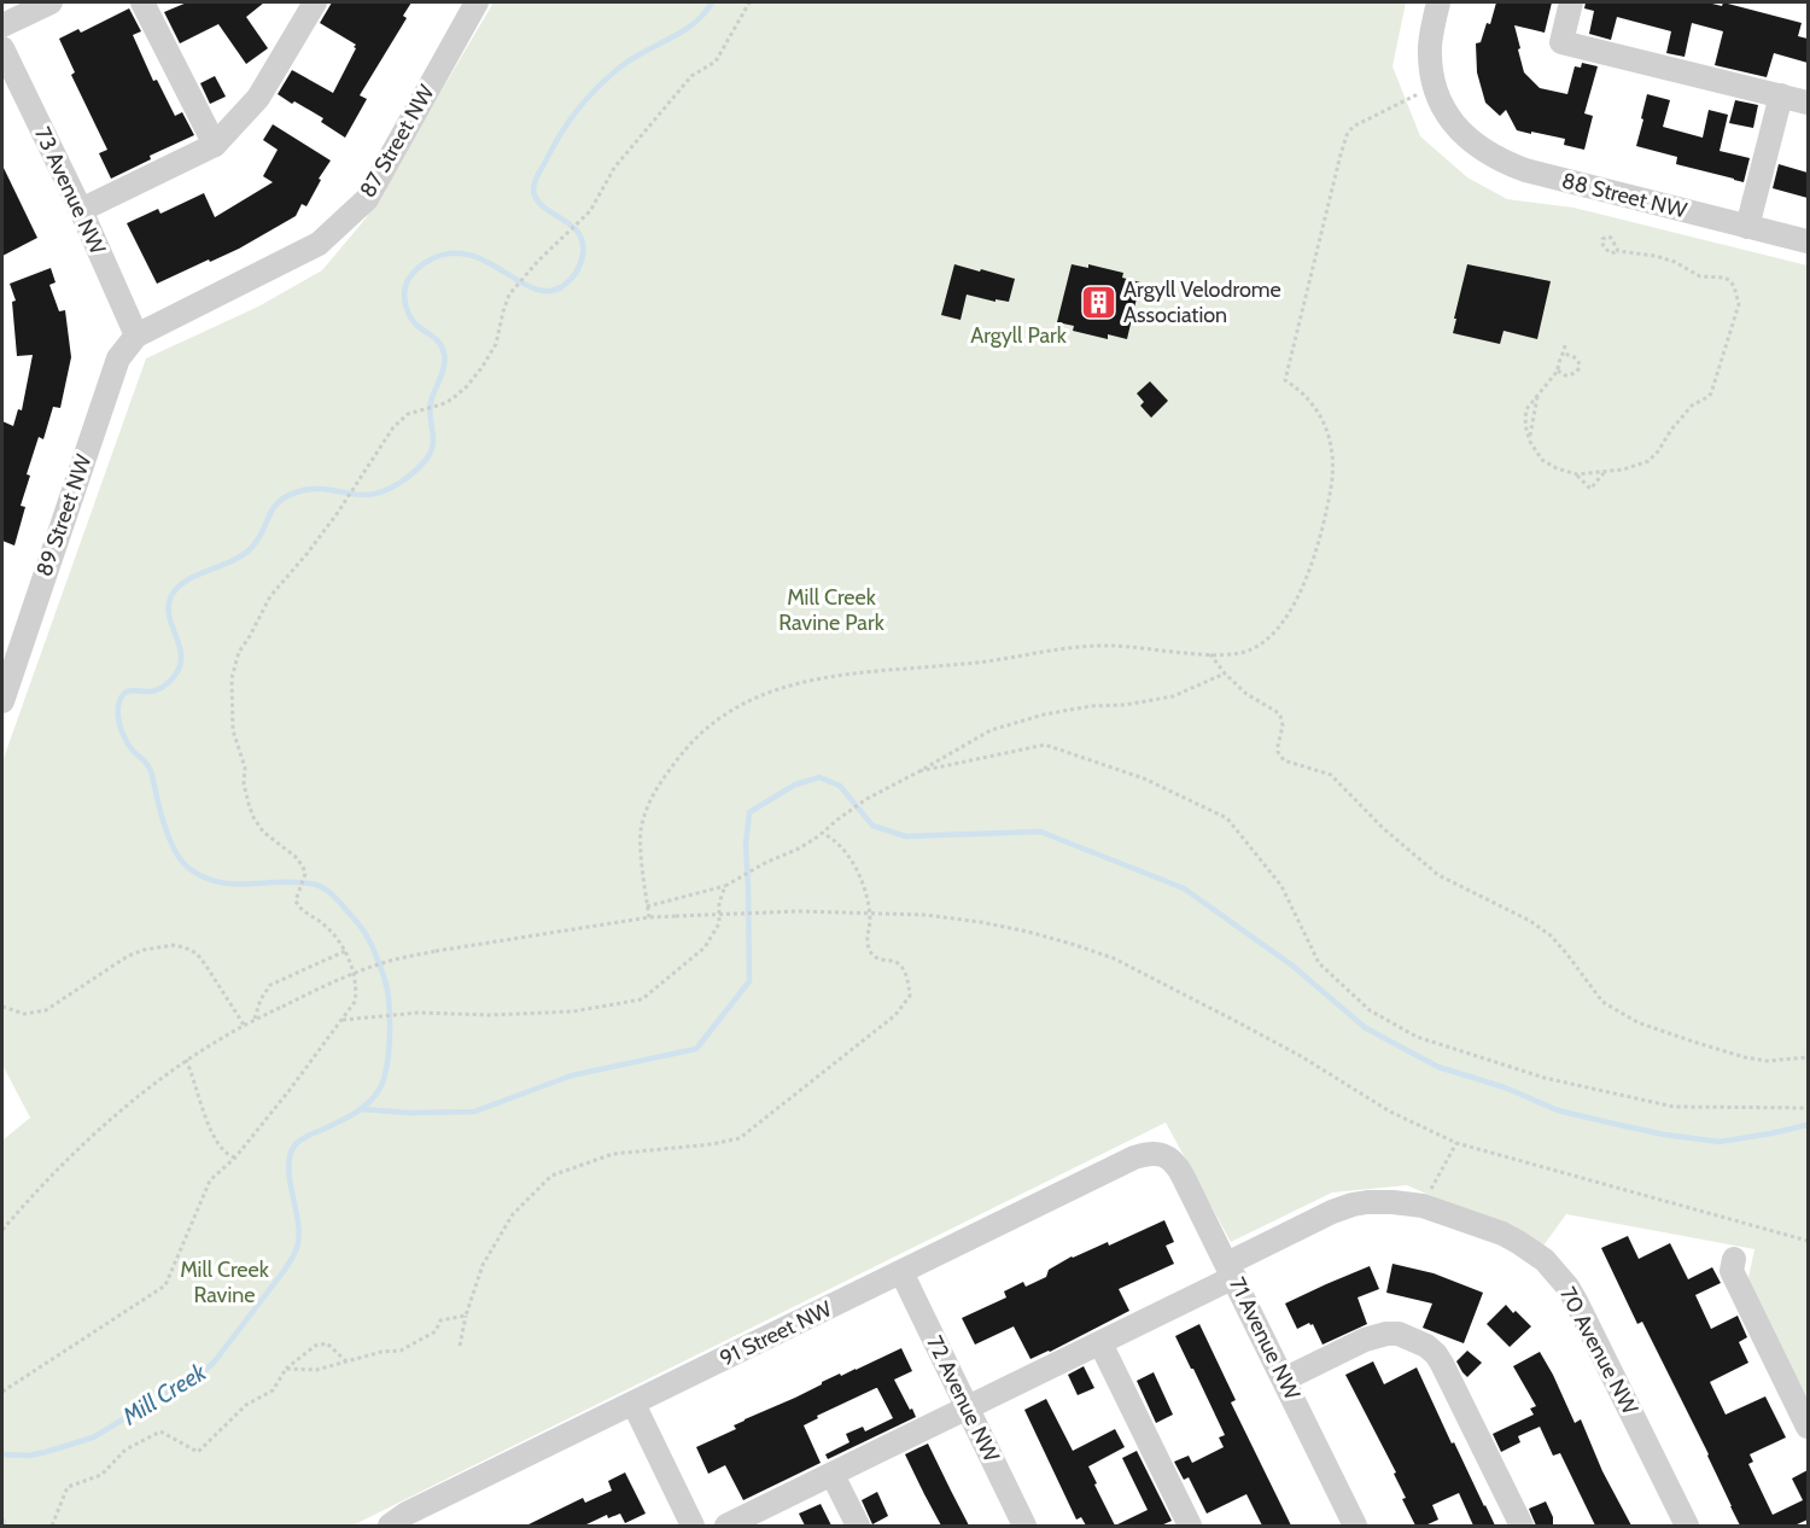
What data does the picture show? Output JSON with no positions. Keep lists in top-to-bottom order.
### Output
{
  "streets": {
    "street": [
      "87 Street NW",
      "73 Avenue NW",
      "88 Street NW",
      "89 Street NW",
      "91 Street NW",
      "71 Avenue NW",
      "70 Avenue NW",
      "72 Avenue NW"
    ]
  },
  "crossings": [
    ["87 Street NW", "73 Avenue NW"],
    ["87 Street NW", "89 Street NW"],
    ["73 Avenue NW", "89 Street NW"],
    ["91 Street NW", "71 Avenue NW"],
    ["91 Street NW", "72 Avenue NW"]
  ],
  "water": ["Mill Creek"],
  "parks": ["Argyll Park", "Mill Creek Ravine Park", "Mill Creek Ravine"],
  "places": {
    "building": ["Argyll Velodrome Association"]
  }
}
